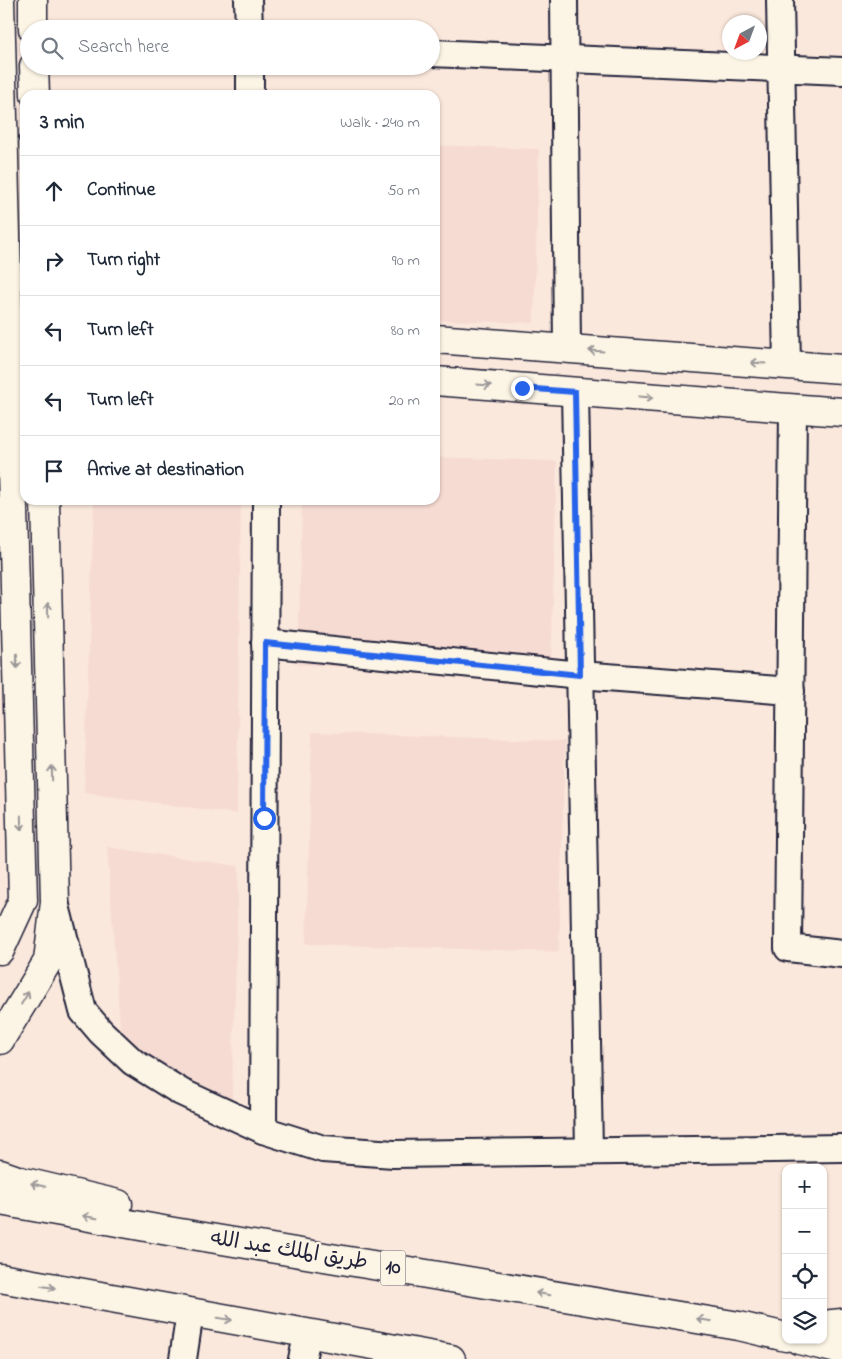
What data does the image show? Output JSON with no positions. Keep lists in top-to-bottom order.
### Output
{
  "streets": {
    "main road": ["طريق الملك عبد الله", "10"]
  },
  "north": "bottom left",
  "page": {
    "search": "Search here",
    "heading": ["3 min", "Walk · 240 m"],
    "list": [
      ["Continue", "50 m"],
      ["Turn right", "90 m"],
      ["Turn left", "80 m"],
      ["Turn left", "20 m"],
      "Arrive at destination"
    ],
    "map_buttons": ["+", "−"]
  }
}
